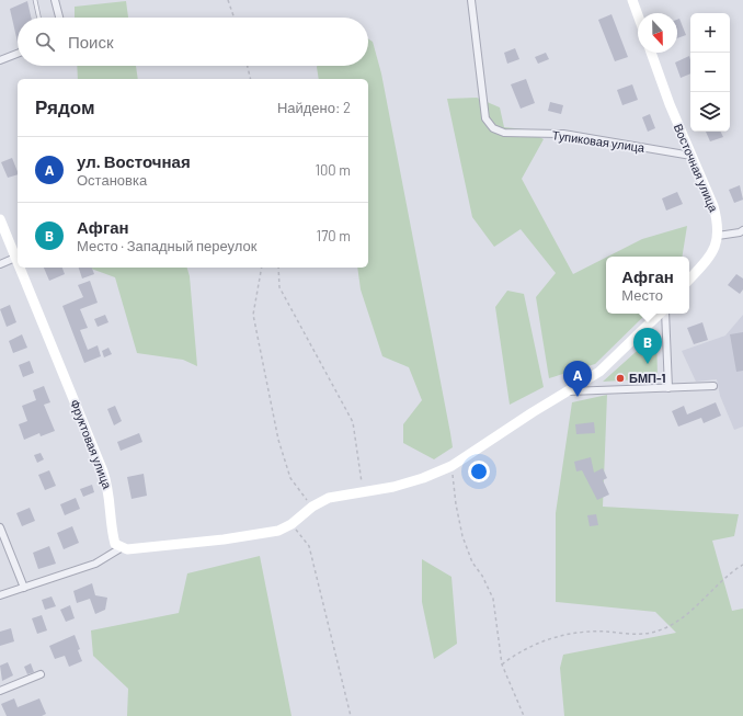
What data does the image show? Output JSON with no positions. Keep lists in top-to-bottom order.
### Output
{
  "streets": {
    "street": ["Тупиковая улица", "Восточная улица", "Фруктовая улица"]
  },
  "crossings": [
    ["Тупиковая улица", "Восточная улица"]
  ],
  "places": ["БМП-1"],
  "north": "bottom",
  "page": {
    "map_buttons": ["+", "−"],
    "search": "Поиск",
    "heading": ["Рядом", "Найдено: 2"],
    "list": [
      {
        "mark": "A",
        "name": "ул. Восточная",
        "note": "Остановка",
        "value": "100 m"
      },
      {
        "mark": "B",
        "name": "Афган",
        "note": "Место · Западный переулок",
        "value": "170 m"
      }
    ],
    "popup": ["Афган", "Место"],
    "pins": ["B", "A"]
  }
}
